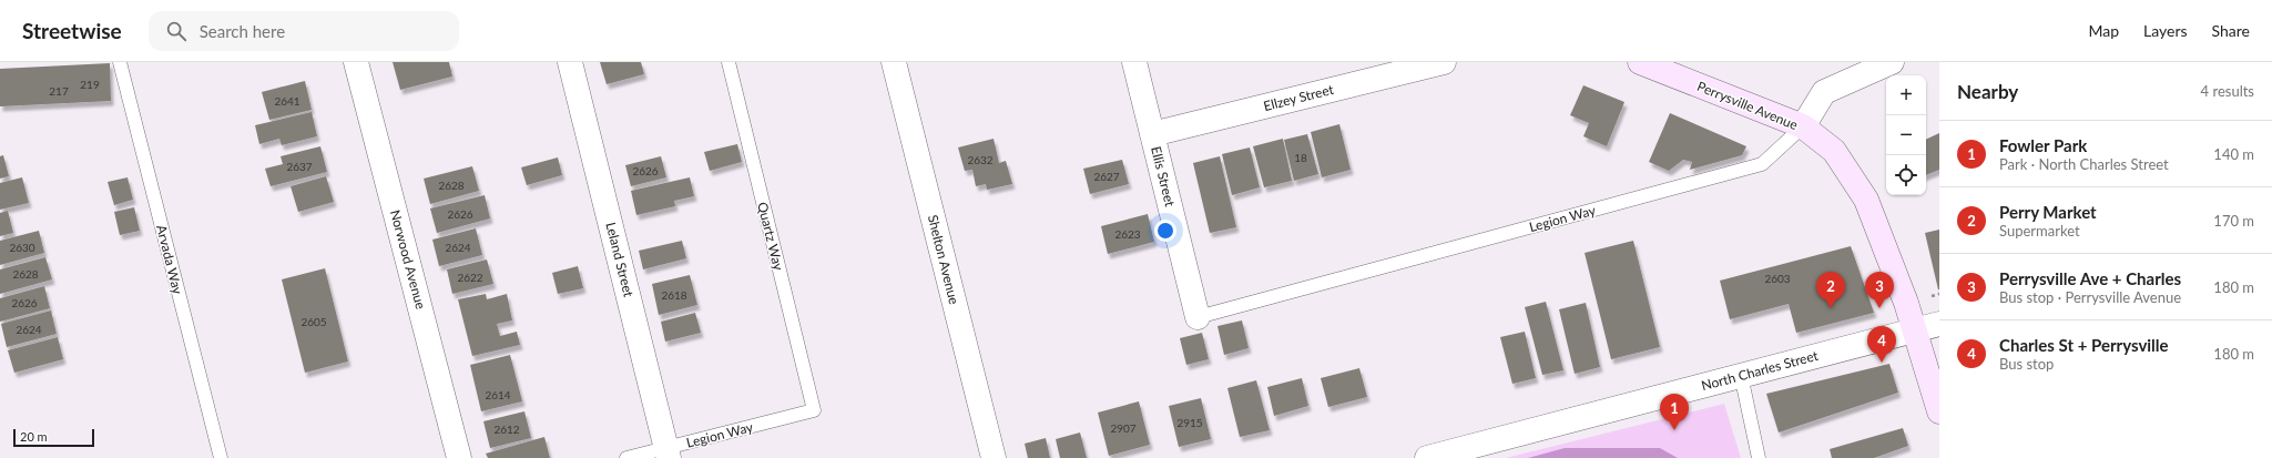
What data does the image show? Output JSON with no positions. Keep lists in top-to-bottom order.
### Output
{
  "streets": {
    "main road": ["Perrysville Avenue"],
    "street": [
      "Ellzey Street",
      "Ellis Street",
      "Legion Way",
      "Norwood Avenue",
      "Leland Street",
      "Shelton Avenue",
      "North Charles Street"
    ],
    "lane": ["Quartz Way", "Arvada Way"]
  },
  "crossings": [
    ["Ellzey Street", "Ellis Street"],
    ["Perrysville Avenue", "Legion Way"],
    ["Perrysville Avenue", "North Charles Street"],
    ["Ellis Street", "Legion Way"],
    ["Legion Way", "Quartz Way"],
    ["Legion Way", "Leland Street"]
  ],
  "house_numbers": [
    "219",
    "217",
    "2641",
    "18",
    "2632",
    "2637",
    "2626",
    "2627",
    "2628",
    "2626",
    "2623",
    "2630",
    "2624",
    "2628",
    "2622",
    "2603",
    "2618",
    "2626",
    "2605",
    "2624",
    "2614",
    "2915",
    "2907",
    "2612"
  ],
  "scale_bar": "20 m",
  "page": {
    "header": "Streetwise",
    "search": "Search here",
    "nav": ["Map", "Layers", "Share"],
    "heading": ["Nearby", "4 results"],
    "map_buttons": ["+", "−"],
    "list": [
      {
        "mark": "1",
        "name": "Fowler Park",
        "note": "Park · North Charles Street",
        "value": "140 m"
      },
      {
        "mark": "2",
        "name": "Perry Market",
        "note": "Supermarket",
        "value": "170 m"
      },
      {
        "mark": "3",
        "name": "Perrysville Ave + Charles",
        "note": "Bus stop · Perrysville Avenue",
        "value": "180 m"
      },
      {
        "mark": "4",
        "name": "Charles St + Perrysville",
        "note": "Bus stop",
        "value": "180 m"
      }
    ],
    "pins": [
      "2",
      "3",
      "4",
      "1"
    ],
    "scale": "20 m"
  }
}
